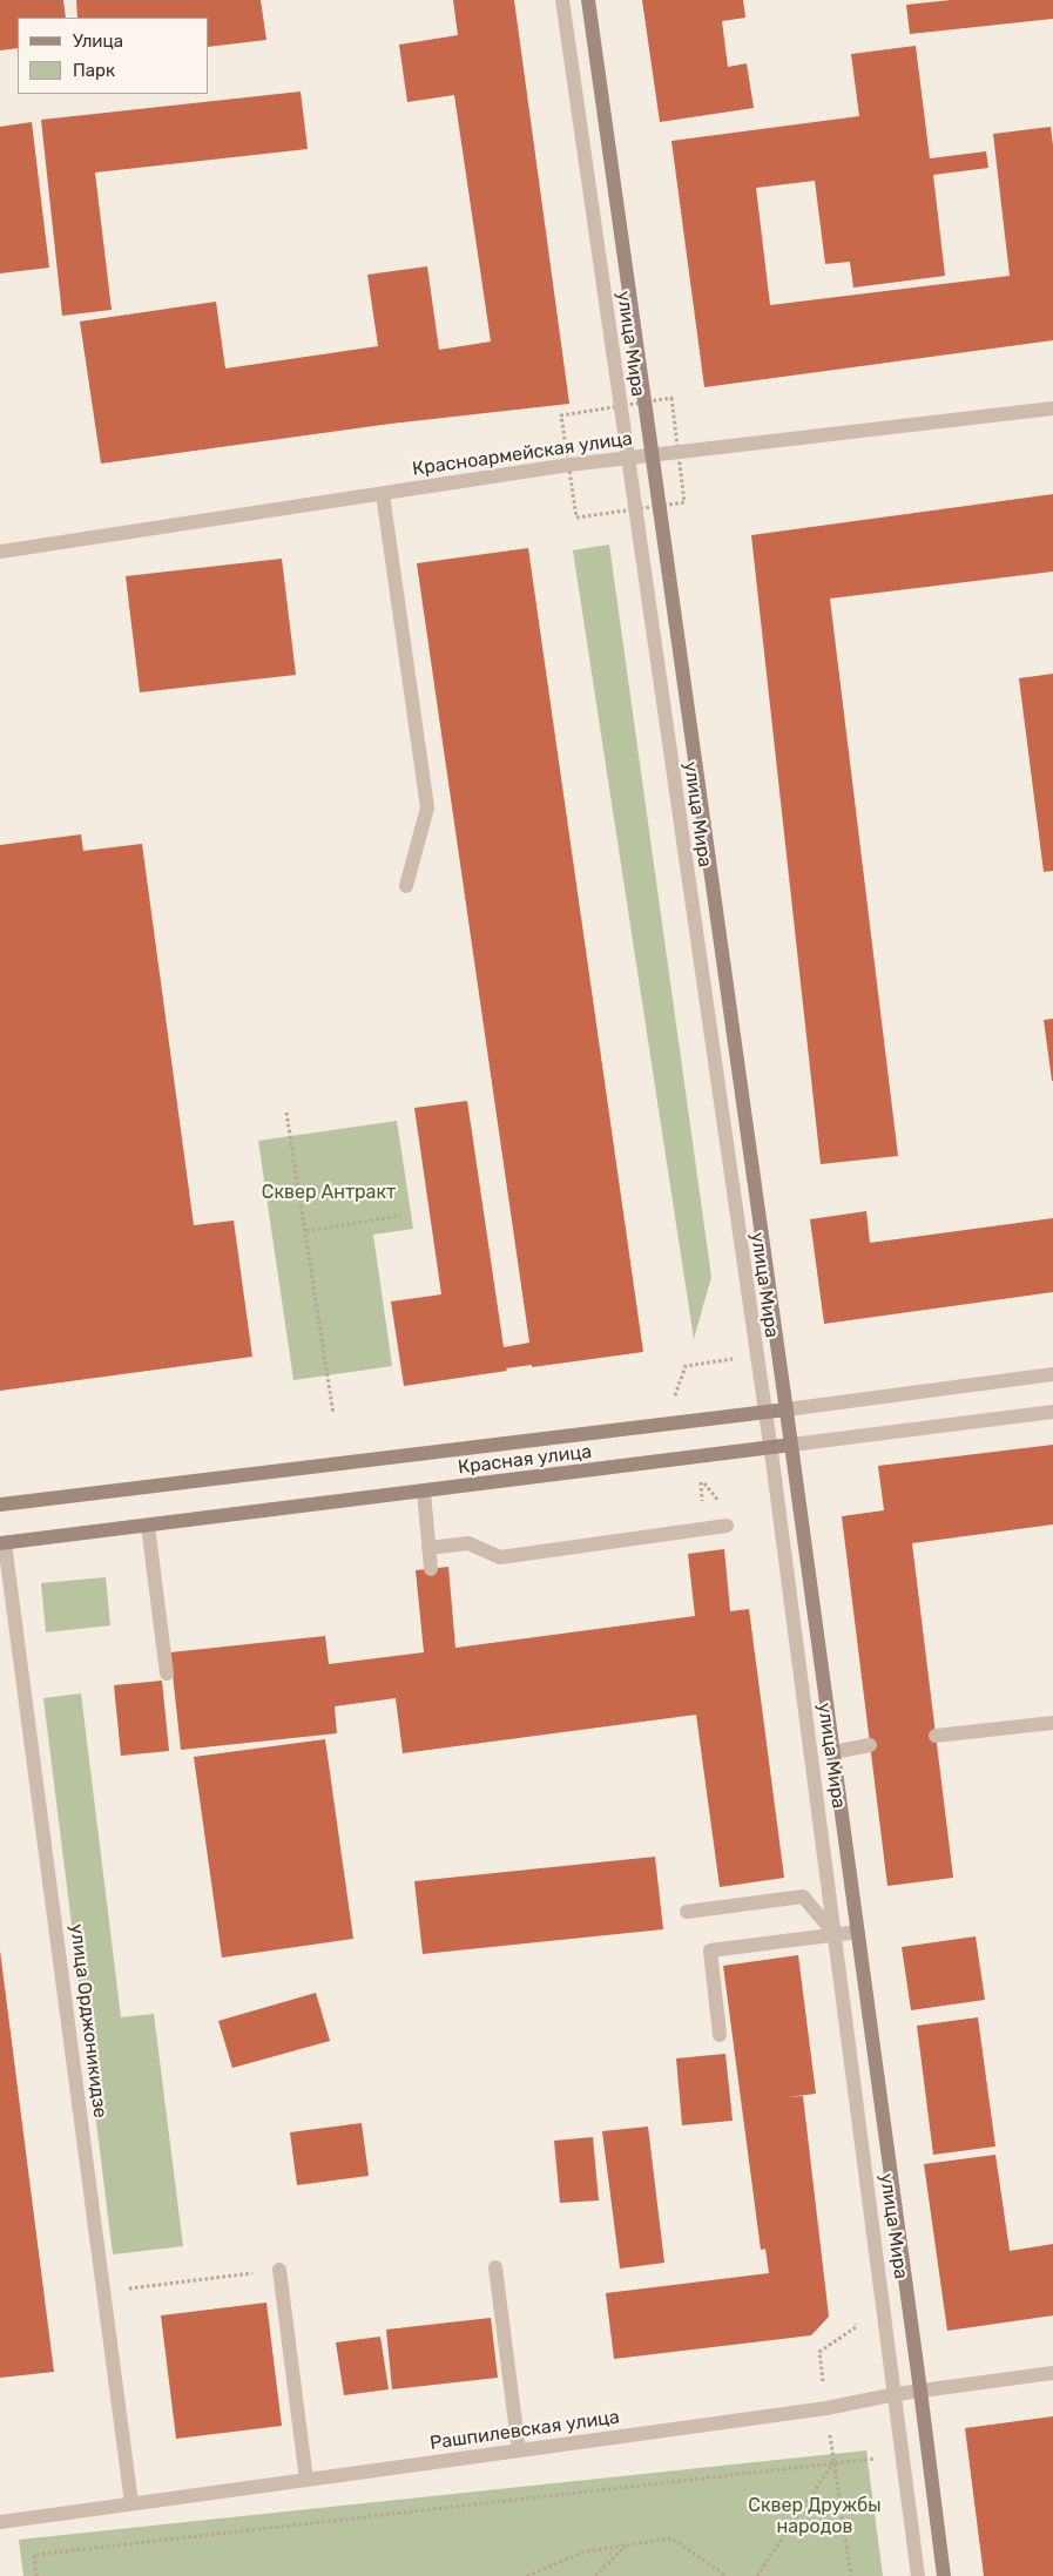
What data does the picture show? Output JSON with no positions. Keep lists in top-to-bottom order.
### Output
{
  "streets": {
    "main road": ["улица Мира", "Красная улица"],
    "street": ["Красноармейская улица", "улица Орджоникидзе", "Рашпилевская улица"]
  },
  "crossings": [
    ["улица Мира", "Красноармейская улица"],
    ["улица Мира", "Красная улица"],
    ["улица Мира", "Рашпилевская улица"],
    ["Красная улица", "улица Орджоникидзе"],
    ["улица Орджоникидзе", "Рашпилевская улица"]
  ],
  "parks": ["Сквер Антракт", "Сквер Дружбы народов"],
  "legend": ["Улица", "Парк"]
}
